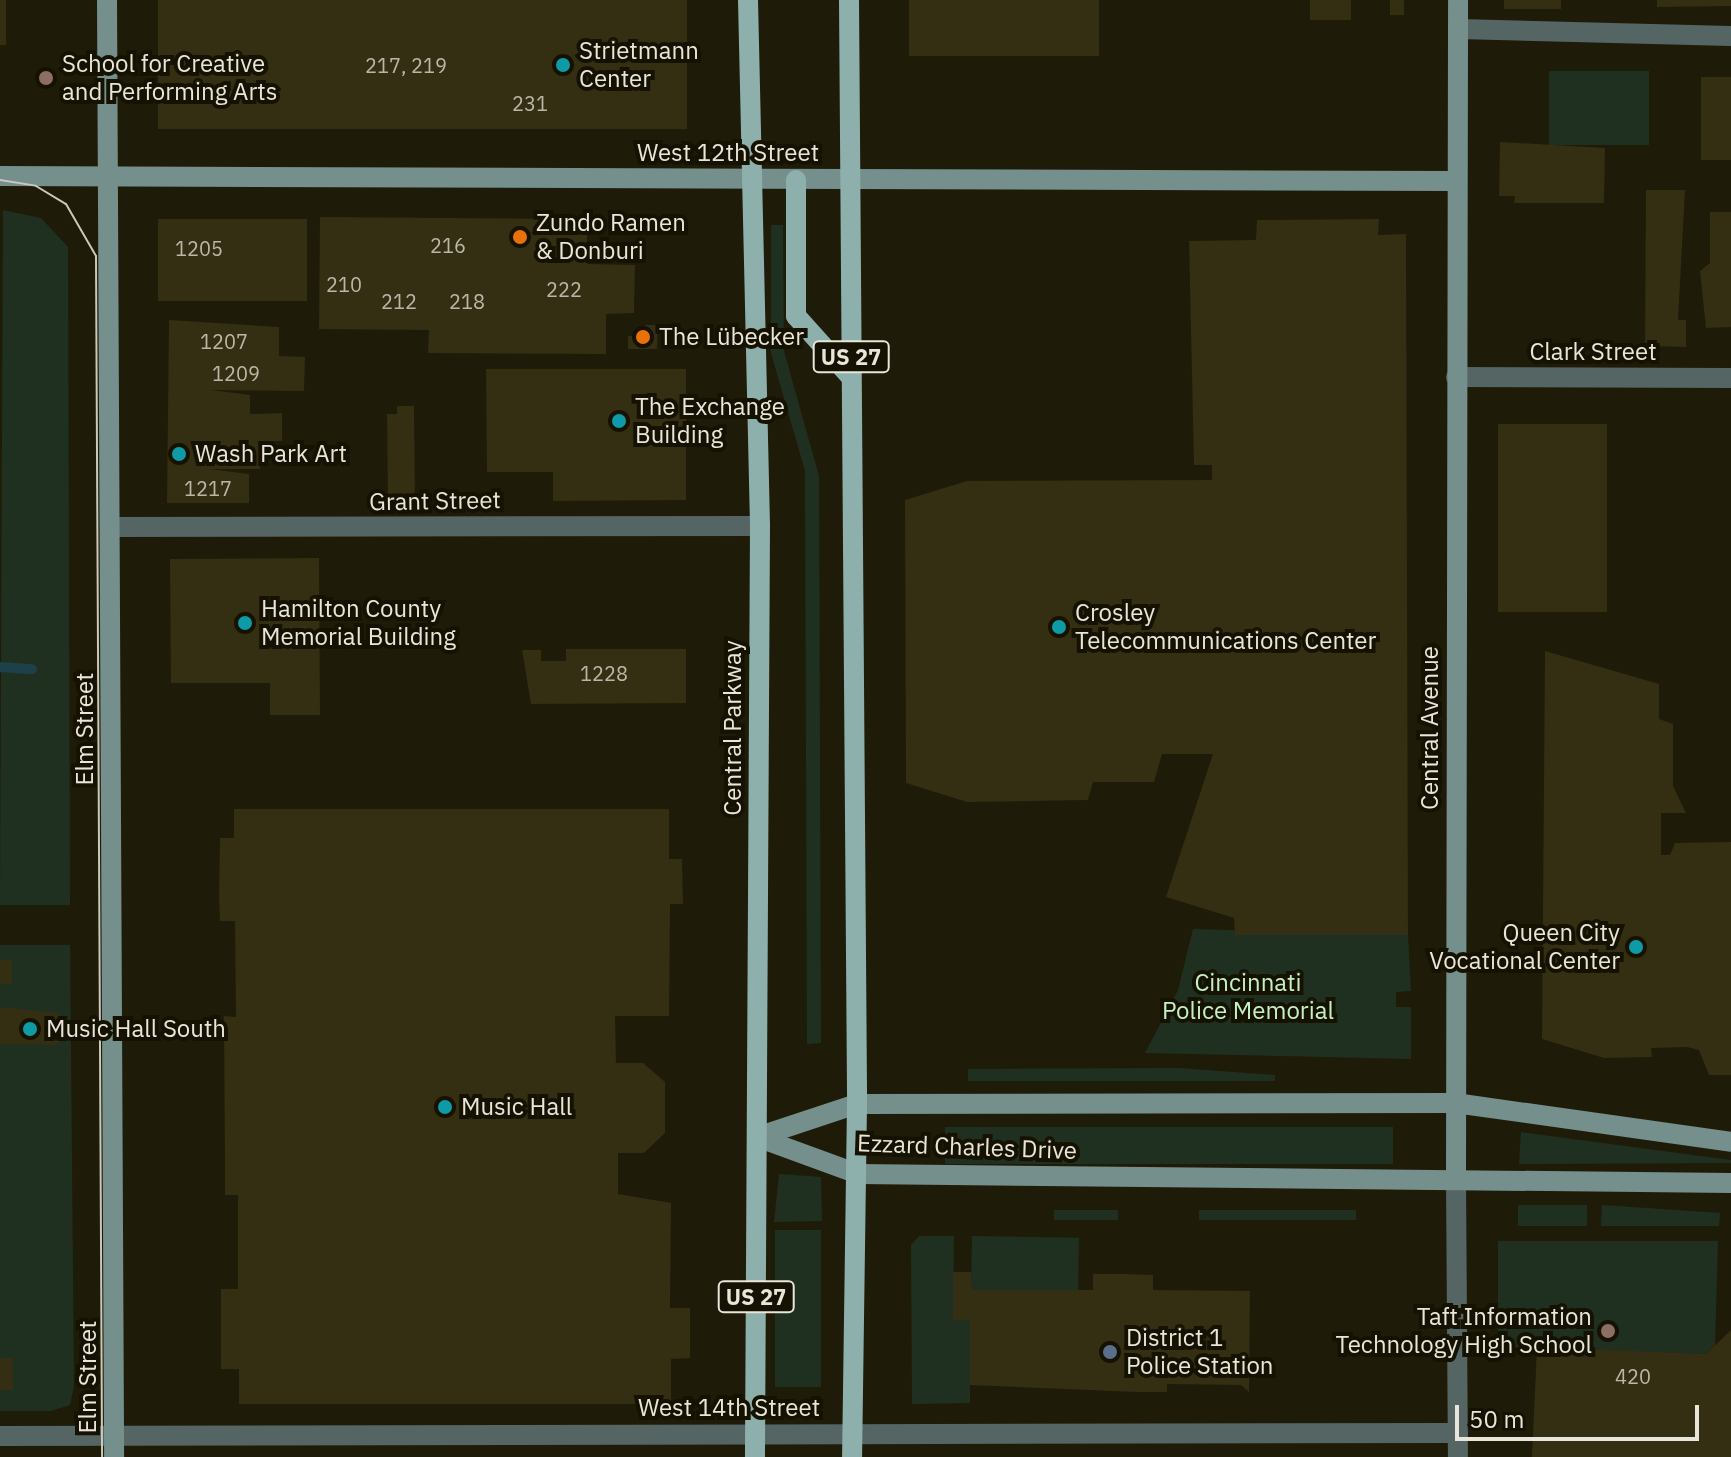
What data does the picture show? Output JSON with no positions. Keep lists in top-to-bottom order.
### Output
{
  "streets": {
    "main road": [
      "West 12th Street",
      "US 27",
      "Central Parkway",
      "Central Avenue",
      "Elm Street",
      "Ezzard Charles Drive"
    ],
    "street": ["Clark Street", "Grant Street", "West 14th Street"]
  },
  "crossings": [
    ["West 12th Street", "US 27"],
    ["West 12th Street", "Central Parkway"],
    ["West 12th Street", "Central Avenue"],
    ["West 12th Street", "Elm Street"],
    ["Clark Street", "Central Avenue"],
    ["US 27", "Ezzard Charles Drive"],
    ["US 27", "West 14th Street"],
    ["Grant Street", "Central Parkway"],
    ["Grant Street", "Elm Street"],
    ["Central Parkway", "Ezzard Charles Drive"],
    ["Central Parkway", "West 14th Street"],
    ["Central Avenue", "Ezzard Charles Drive"],
    ["Central Avenue", "West 14th Street"],
    ["Elm Street", "West 14th Street"]
  ],
  "parks": ["Cincinnati Police Memorial"],
  "places": [
    "Strietmann Center",
    "School for Creative and Performing Arts",
    "Zundo Ramen & Donburi",
    "The Lübecker",
    "The Exchange Building",
    "Wash Park Art",
    "Hamilton County Memorial Building",
    "Crosley Telecommunications Center",
    "Queen City Vocational Center",
    "Music Hall South",
    "Music Hall",
    "Taft Information Technology High School",
    "District 1 Police Station"
  ],
  "house_numbers": [
    "217, 219",
    "231",
    "216",
    "1205",
    "210",
    "222",
    "212",
    "218",
    "1207",
    "1209",
    "1217",
    "1228",
    "420"
  ],
  "scale_bar": "50 m"
}
